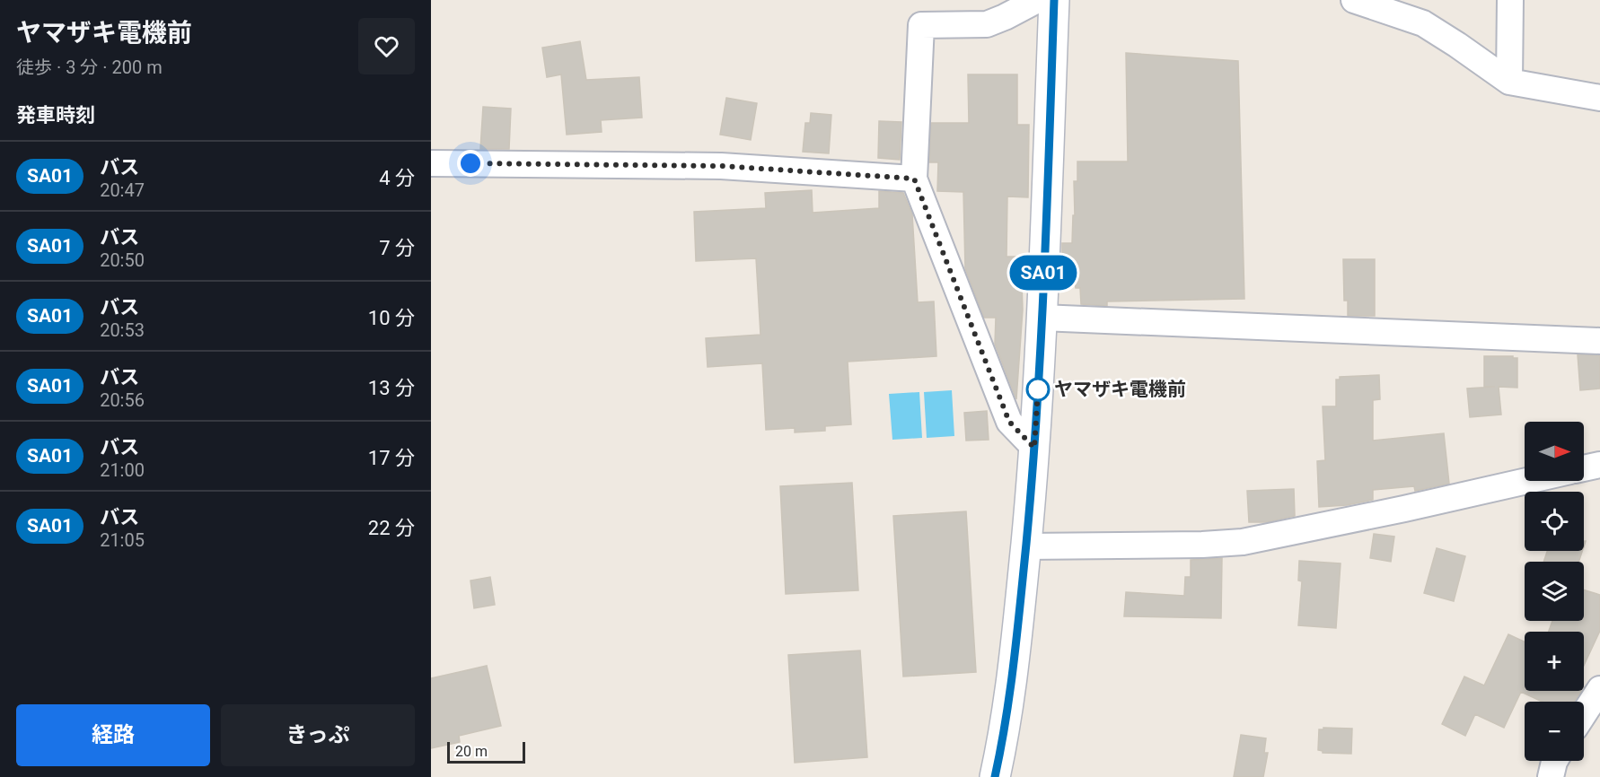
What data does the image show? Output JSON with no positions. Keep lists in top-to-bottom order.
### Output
{
  "places": ["ヤマザキ電機前"],
  "lines": ["bus line SA01"],
  "scale_bar": "20 m",
  "north": "right",
  "page": {
    "heading": [
      ["ヤマザキ電機前", "徒歩 · 3 分 · 200 m"],
      "発車時刻"
    ],
    "on_map": "SA01",
    "list": [
      {
        "mark": "SA01",
        "name": "バス",
        "note": "20:47",
        "value": "4 分"
      },
      {
        "mark": "SA01",
        "name": "バス",
        "note": "20:50",
        "value": "7 分"
      },
      {
        "mark": "SA01",
        "name": "バス",
        "note": "20:53",
        "value": "10 分"
      },
      {
        "mark": "SA01",
        "name": "バス",
        "note": "20:56",
        "value": "13 分"
      },
      {
        "mark": "SA01",
        "name": "バス",
        "note": "21:00",
        "value": "17 分"
      },
      {
        "mark": "SA01",
        "name": "バス",
        "note": "21:05",
        "value": "22 分"
      }
    ],
    "map_buttons": ["+", "−"],
    "buttons": ["経路", "きっぷ"],
    "scale": "20 m"
  }
}
